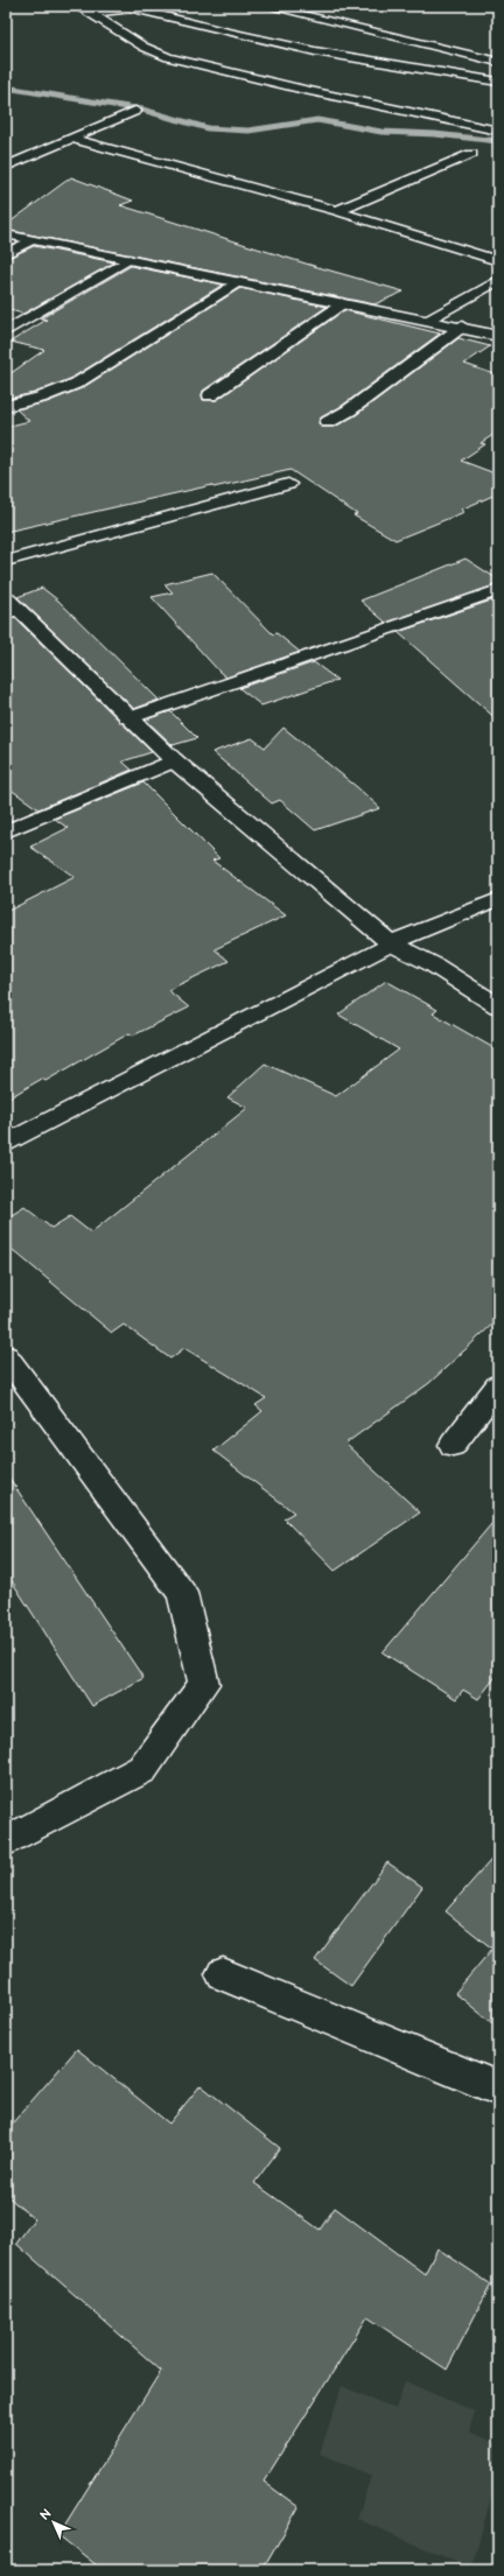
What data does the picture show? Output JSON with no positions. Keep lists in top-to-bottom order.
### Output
{
  "north": "top left"
}
